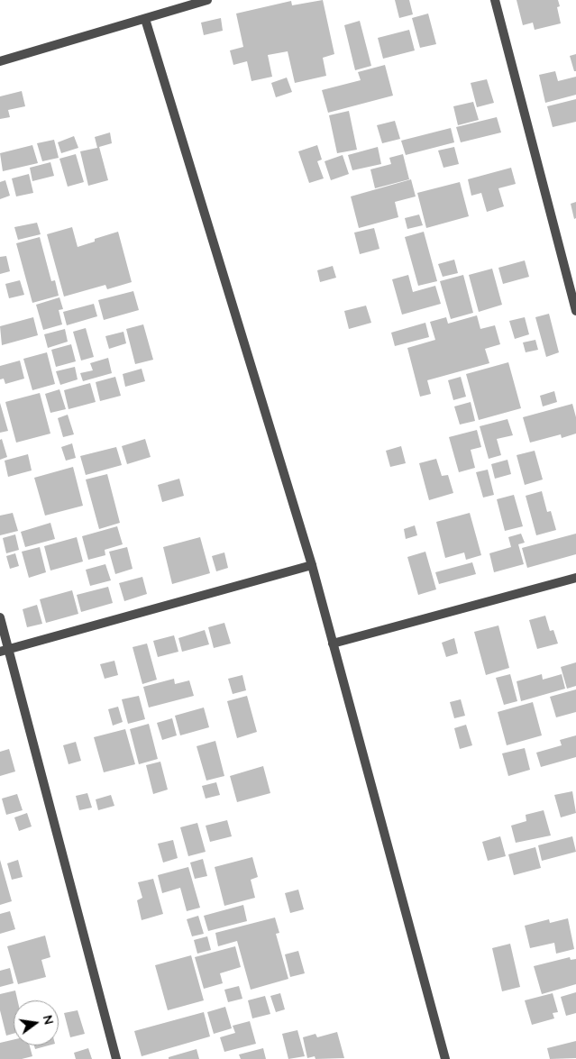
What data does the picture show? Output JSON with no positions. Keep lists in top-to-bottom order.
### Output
{
  "north": "right"
}
